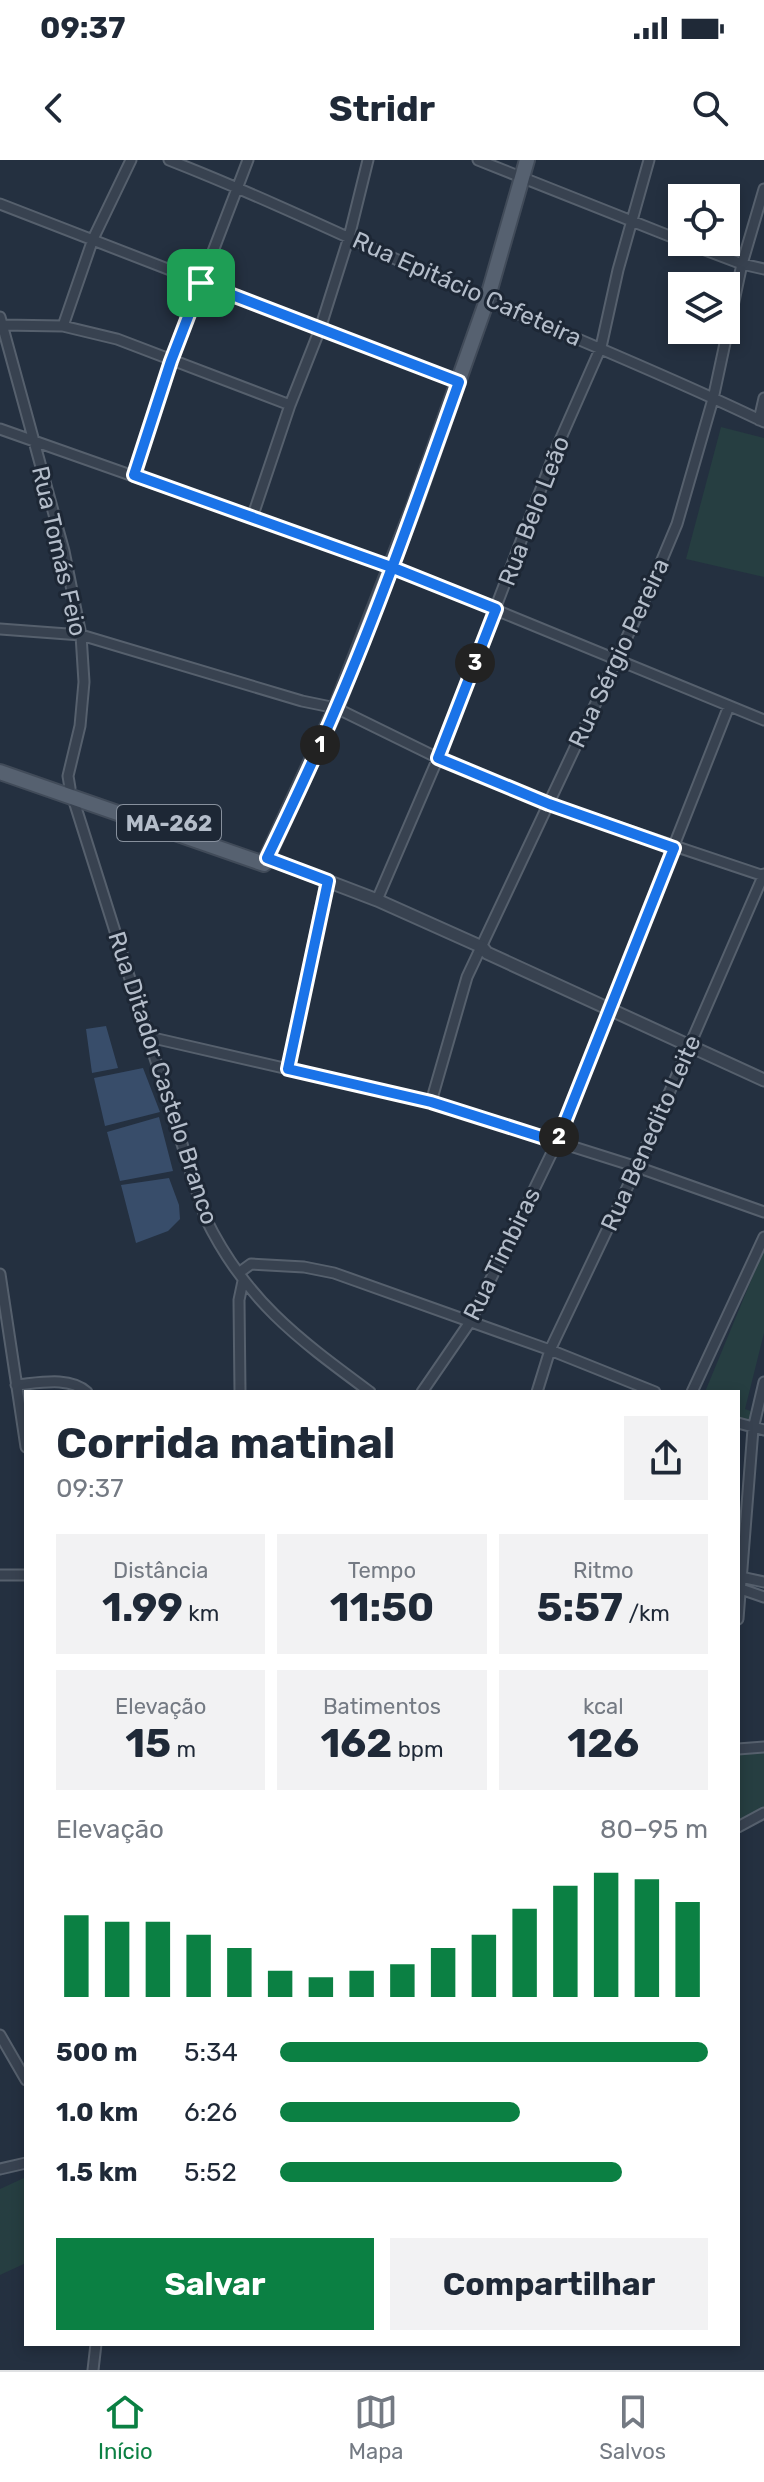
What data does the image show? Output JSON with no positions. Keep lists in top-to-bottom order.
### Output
{
  "streets": {
    "main road": ["MA-262"],
    "street": [
      "Rua Epitácio Cafeteira",
      "Rua Belo Leão",
      "Rua Tomás Feio",
      "Rua Sérgio Pereira",
      "Rua Ditador Castelo Branco",
      "Rua Benedito Leite",
      "Rua Timbiras"
    ]
  },
  "crossings": [
    ["Rua Epitácio Cafeteira", "Rua Belo Leão"],
    ["Rua Epitácio Cafeteira", "Rua Sérgio Pereira"],
    ["Rua Belo Leão", "MA-262"],
    ["Rua Tomás Feio", "MA-262"],
    ["Rua Tomás Feio", "Rua Ditador Castelo Branco"],
    ["Rua Sérgio Pereira", "MA-262"],
    ["MA-262", "Rua Ditador Castelo Branco"],
    ["MA-262", "Rua Benedito Leite"],
    ["MA-262", "Rua Timbiras"]
  ],
  "page": {
    "status": "09:37",
    "header": "Stridr",
    "pins": ["3", "1", "2"],
    "heading": ["Corrida matinal", "09:37"],
    "stats": [
      ["Distância", "1.99 km"],
      ["Tempo", "11:50"],
      ["Ritmo", "5:57 /km"],
      ["Elevação", "15 m"],
      ["Batimentos", "162 bpm"],
      ["kcal", "126"]
    ],
    "chart": ["Elevação", "80–95 m"],
    "list": [
      {
        "name": "500 m",
        "note": "5:34"
      },
      {
        "name": "1.0 km",
        "note": "6:26"
      },
      {
        "name": "1.5 km",
        "note": "5:52"
      }
    ],
    "buttons": ["Salvar", "Compartilhar"],
    "tabs": ["Início", "Mapa", "Salvos"]
  }
}
